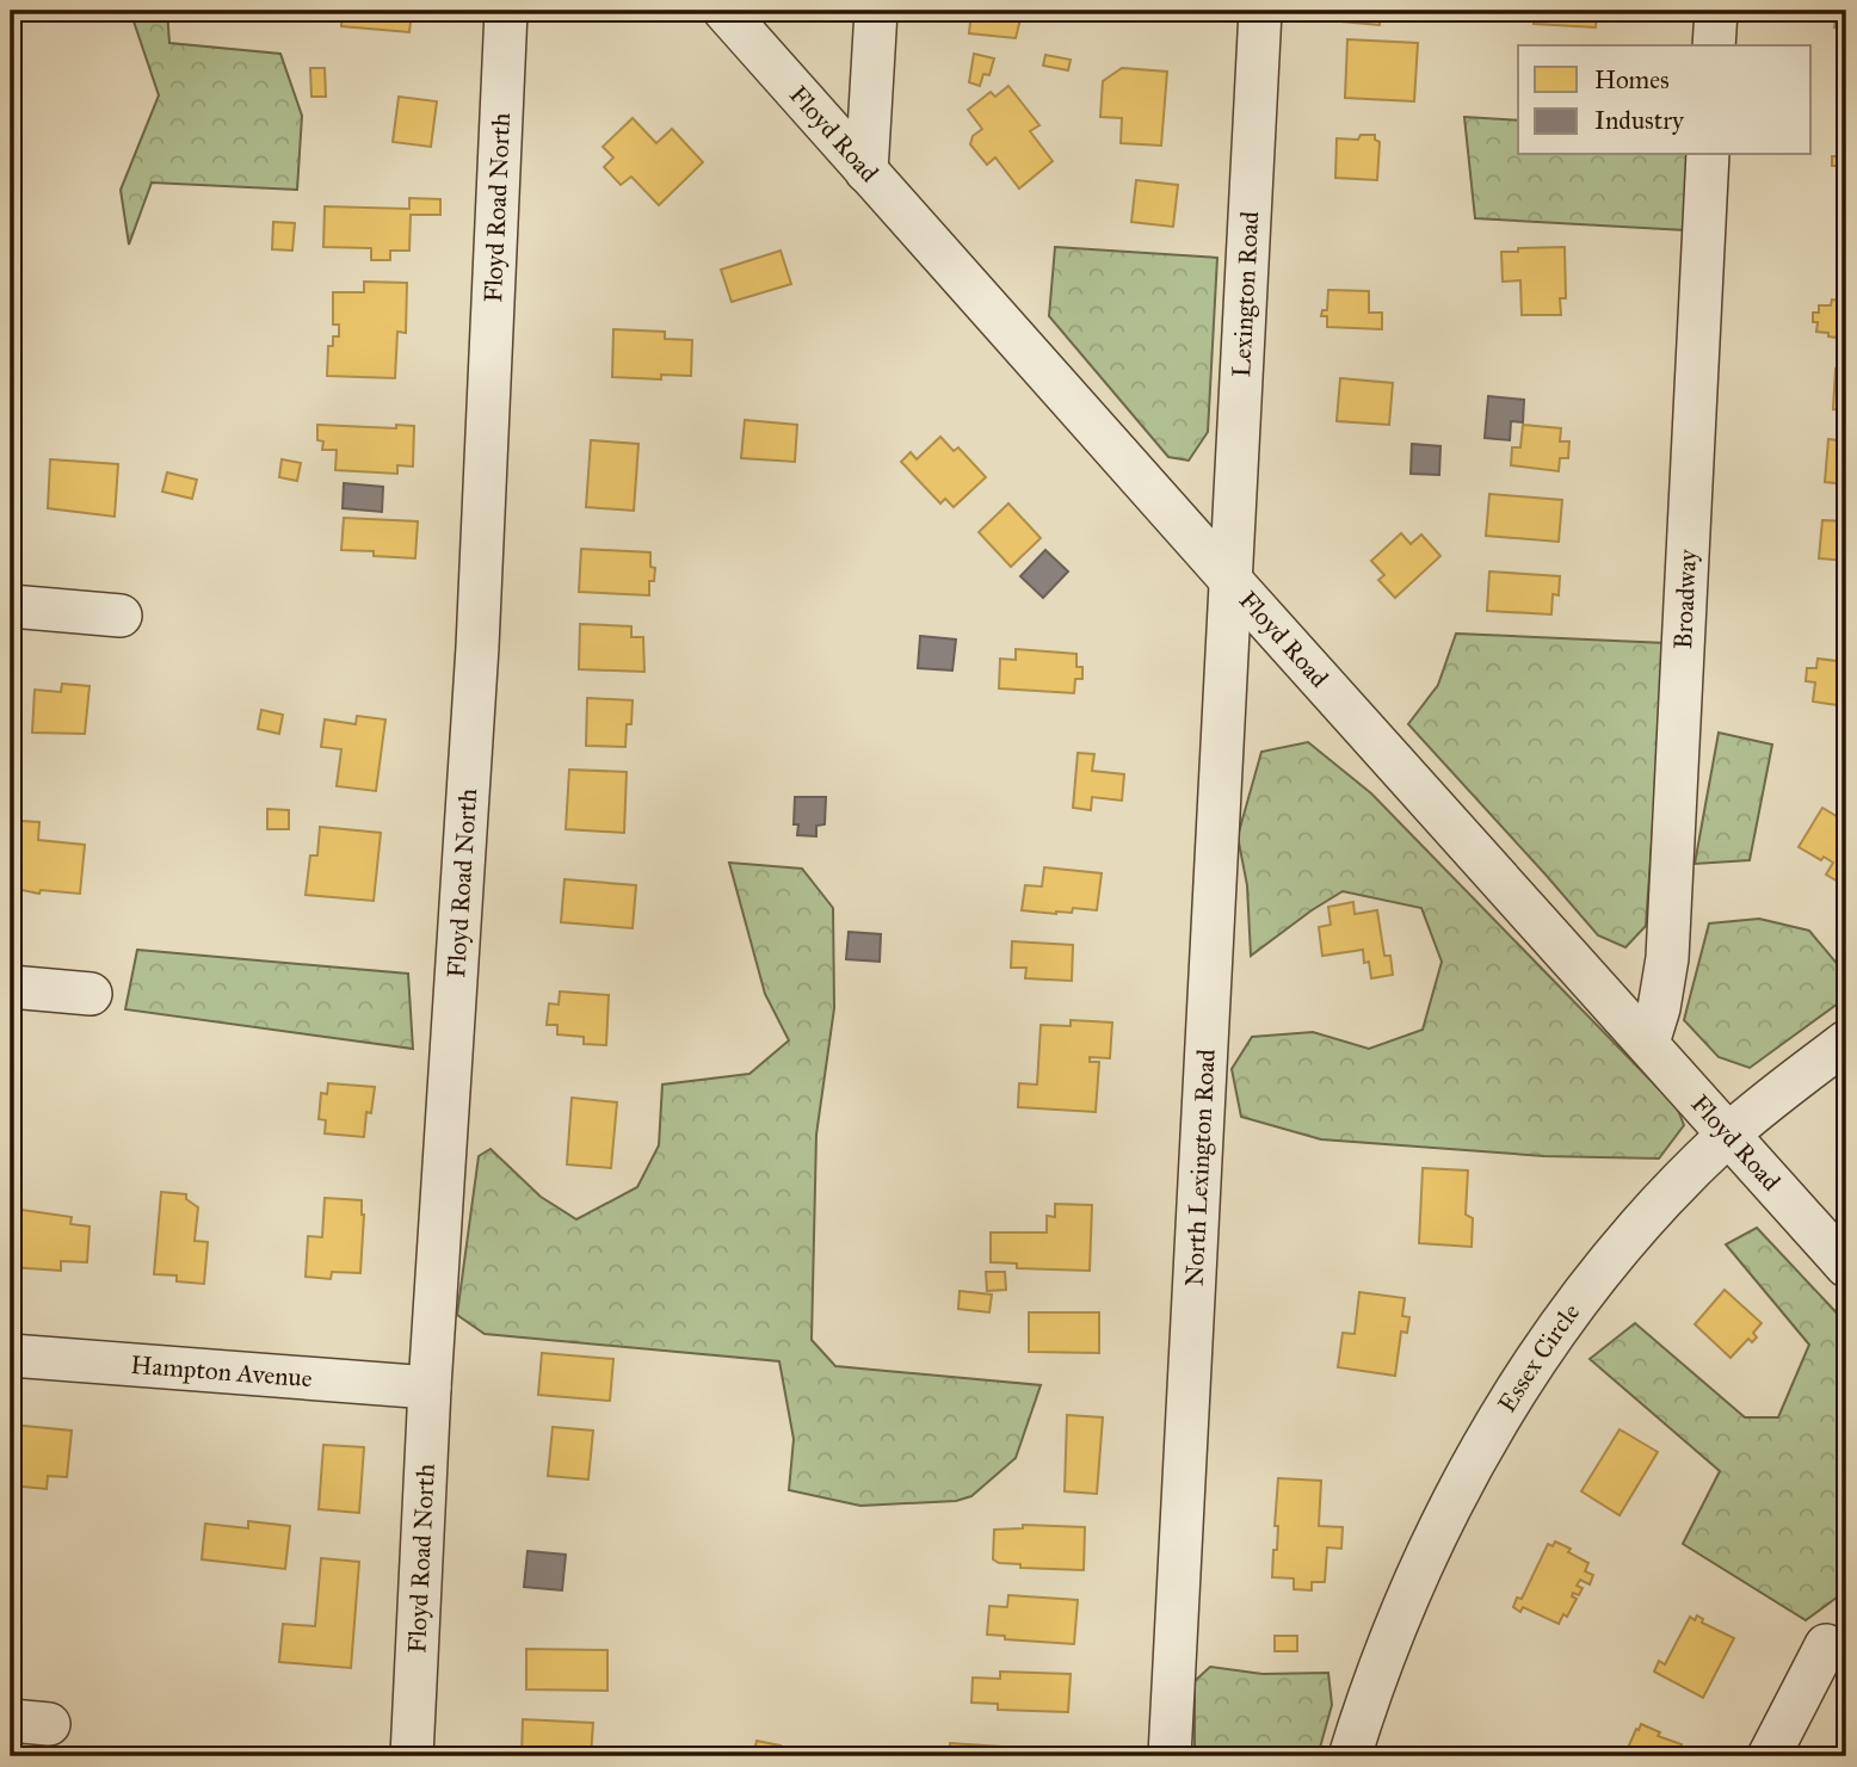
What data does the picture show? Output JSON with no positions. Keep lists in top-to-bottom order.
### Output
{
  "streets": {
    "street": [
      "Floyd Road",
      "Floyd Road North",
      "Lexington Road",
      "Broadway",
      "North Lexington Road",
      "Essex Circle",
      "Hampton Avenue"
    ]
  },
  "crossings": [
    ["Floyd Road", "Lexington Road"],
    ["Floyd Road", "Broadway"],
    ["Floyd Road", "North Lexington Road"],
    ["Floyd Road", "Essex Circle"],
    ["Floyd Road North", "Hampton Avenue"],
    ["Lexington Road", "North Lexington Road"]
  ],
  "legend": ["Homes", "Industry"]
}
